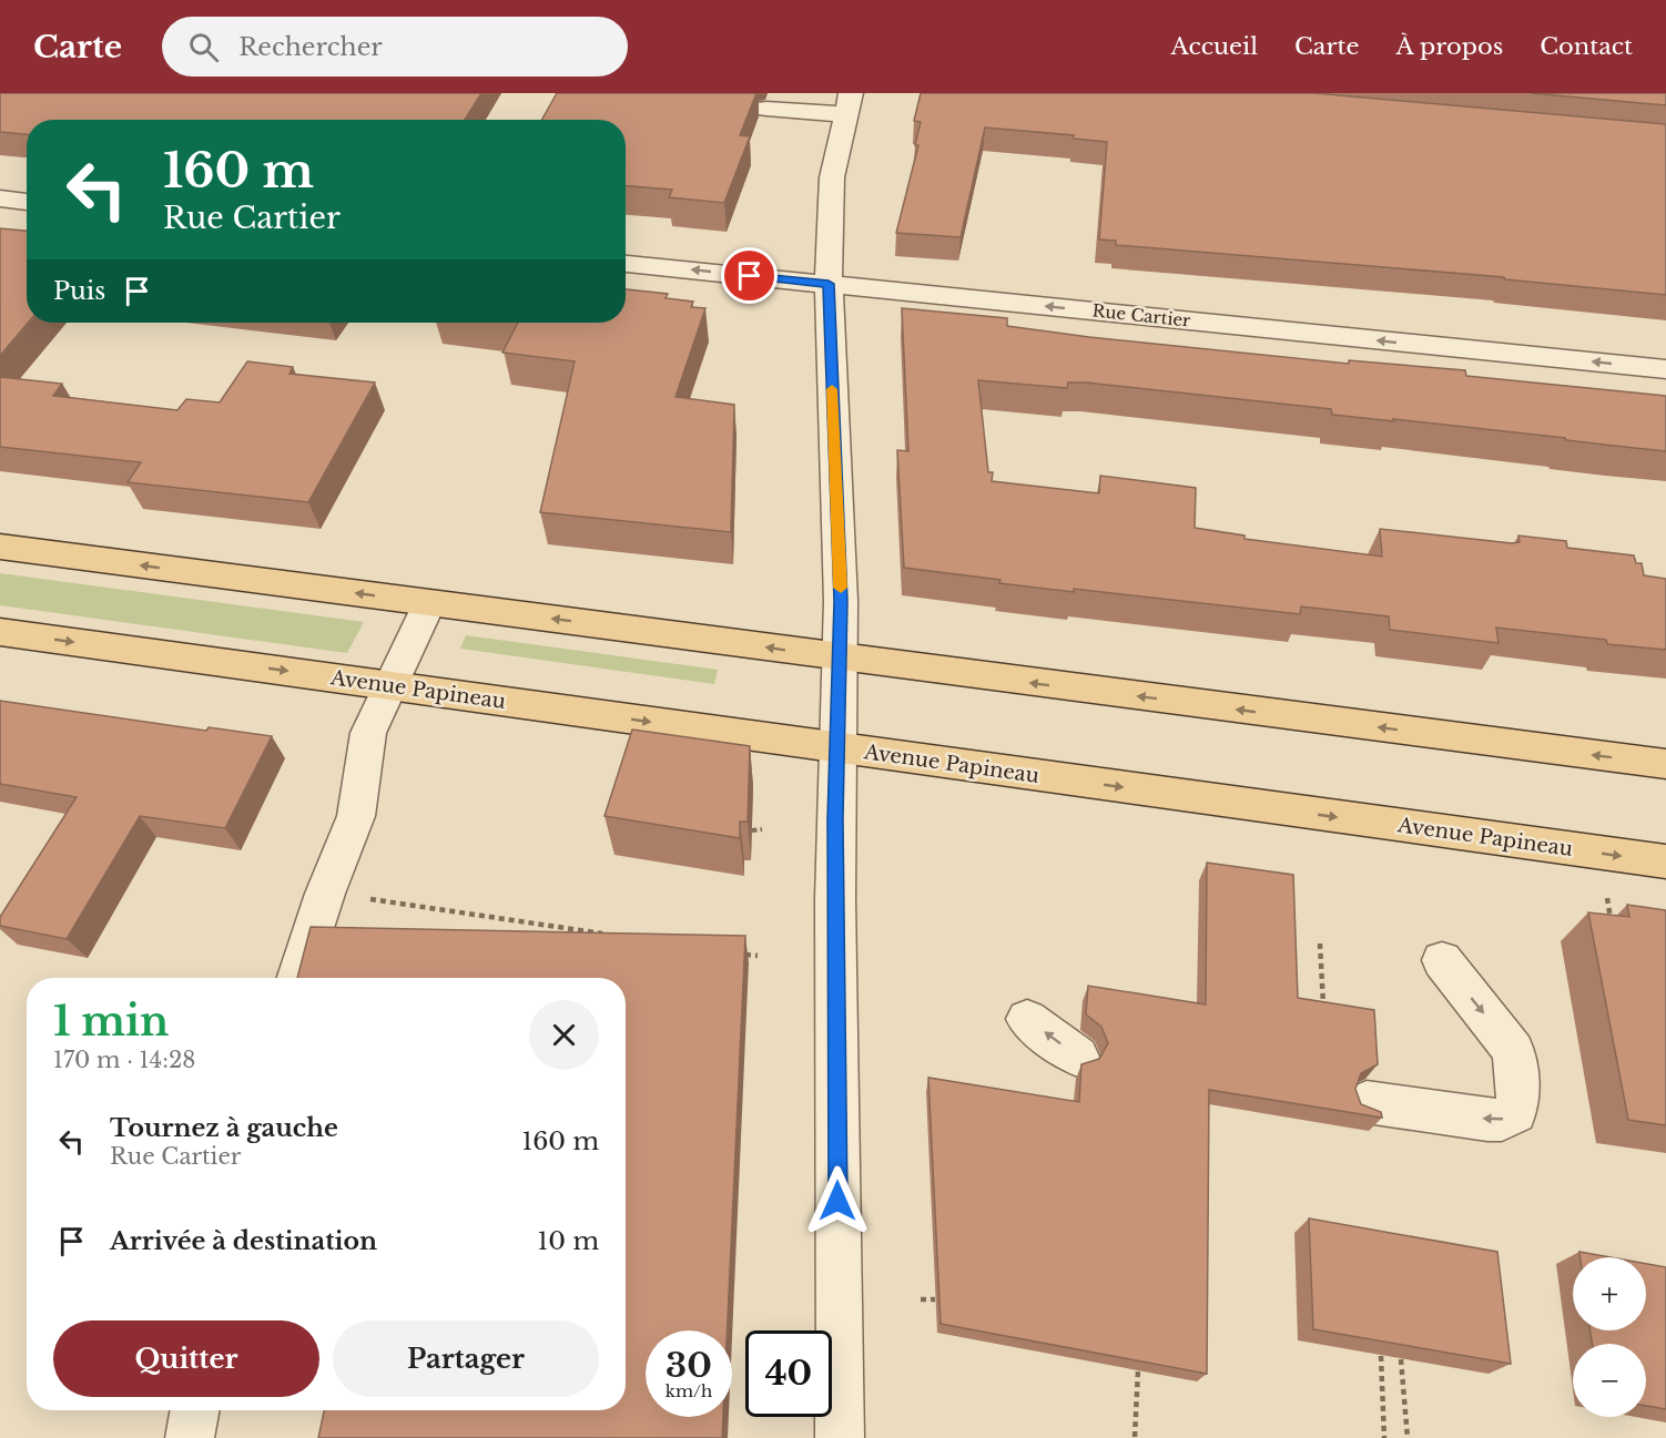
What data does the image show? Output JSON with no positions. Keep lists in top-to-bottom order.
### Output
{
  "streets": {
    "main road": ["Avenue Papineau"],
    "street": ["Rue Cartier"]
  },
  "one_way": ["Rue Cartier"],
  "page": {
    "header": "Carte",
    "search": "Rechercher",
    "nav": [
      "Accueil",
      "Carte",
      "À propos",
      "Contact"
    ],
    "turn": ["160 m", "Rue Cartier"],
    "then": "Puis",
    "heading": ["1 min", "170 m · 14:28"],
    "list": [
      {
        "name": "Tournez à gauche",
        "note": "Rue Cartier",
        "value": "160 m"
      },
      {
        "name": "Arrivée à destination",
        "value": "10 m"
      }
    ],
    "map_buttons": ["+", "−"],
    "buttons": ["Quitter", "Partager"],
    "speed": "30 km/h",
    "limit": "40"
  }
}
